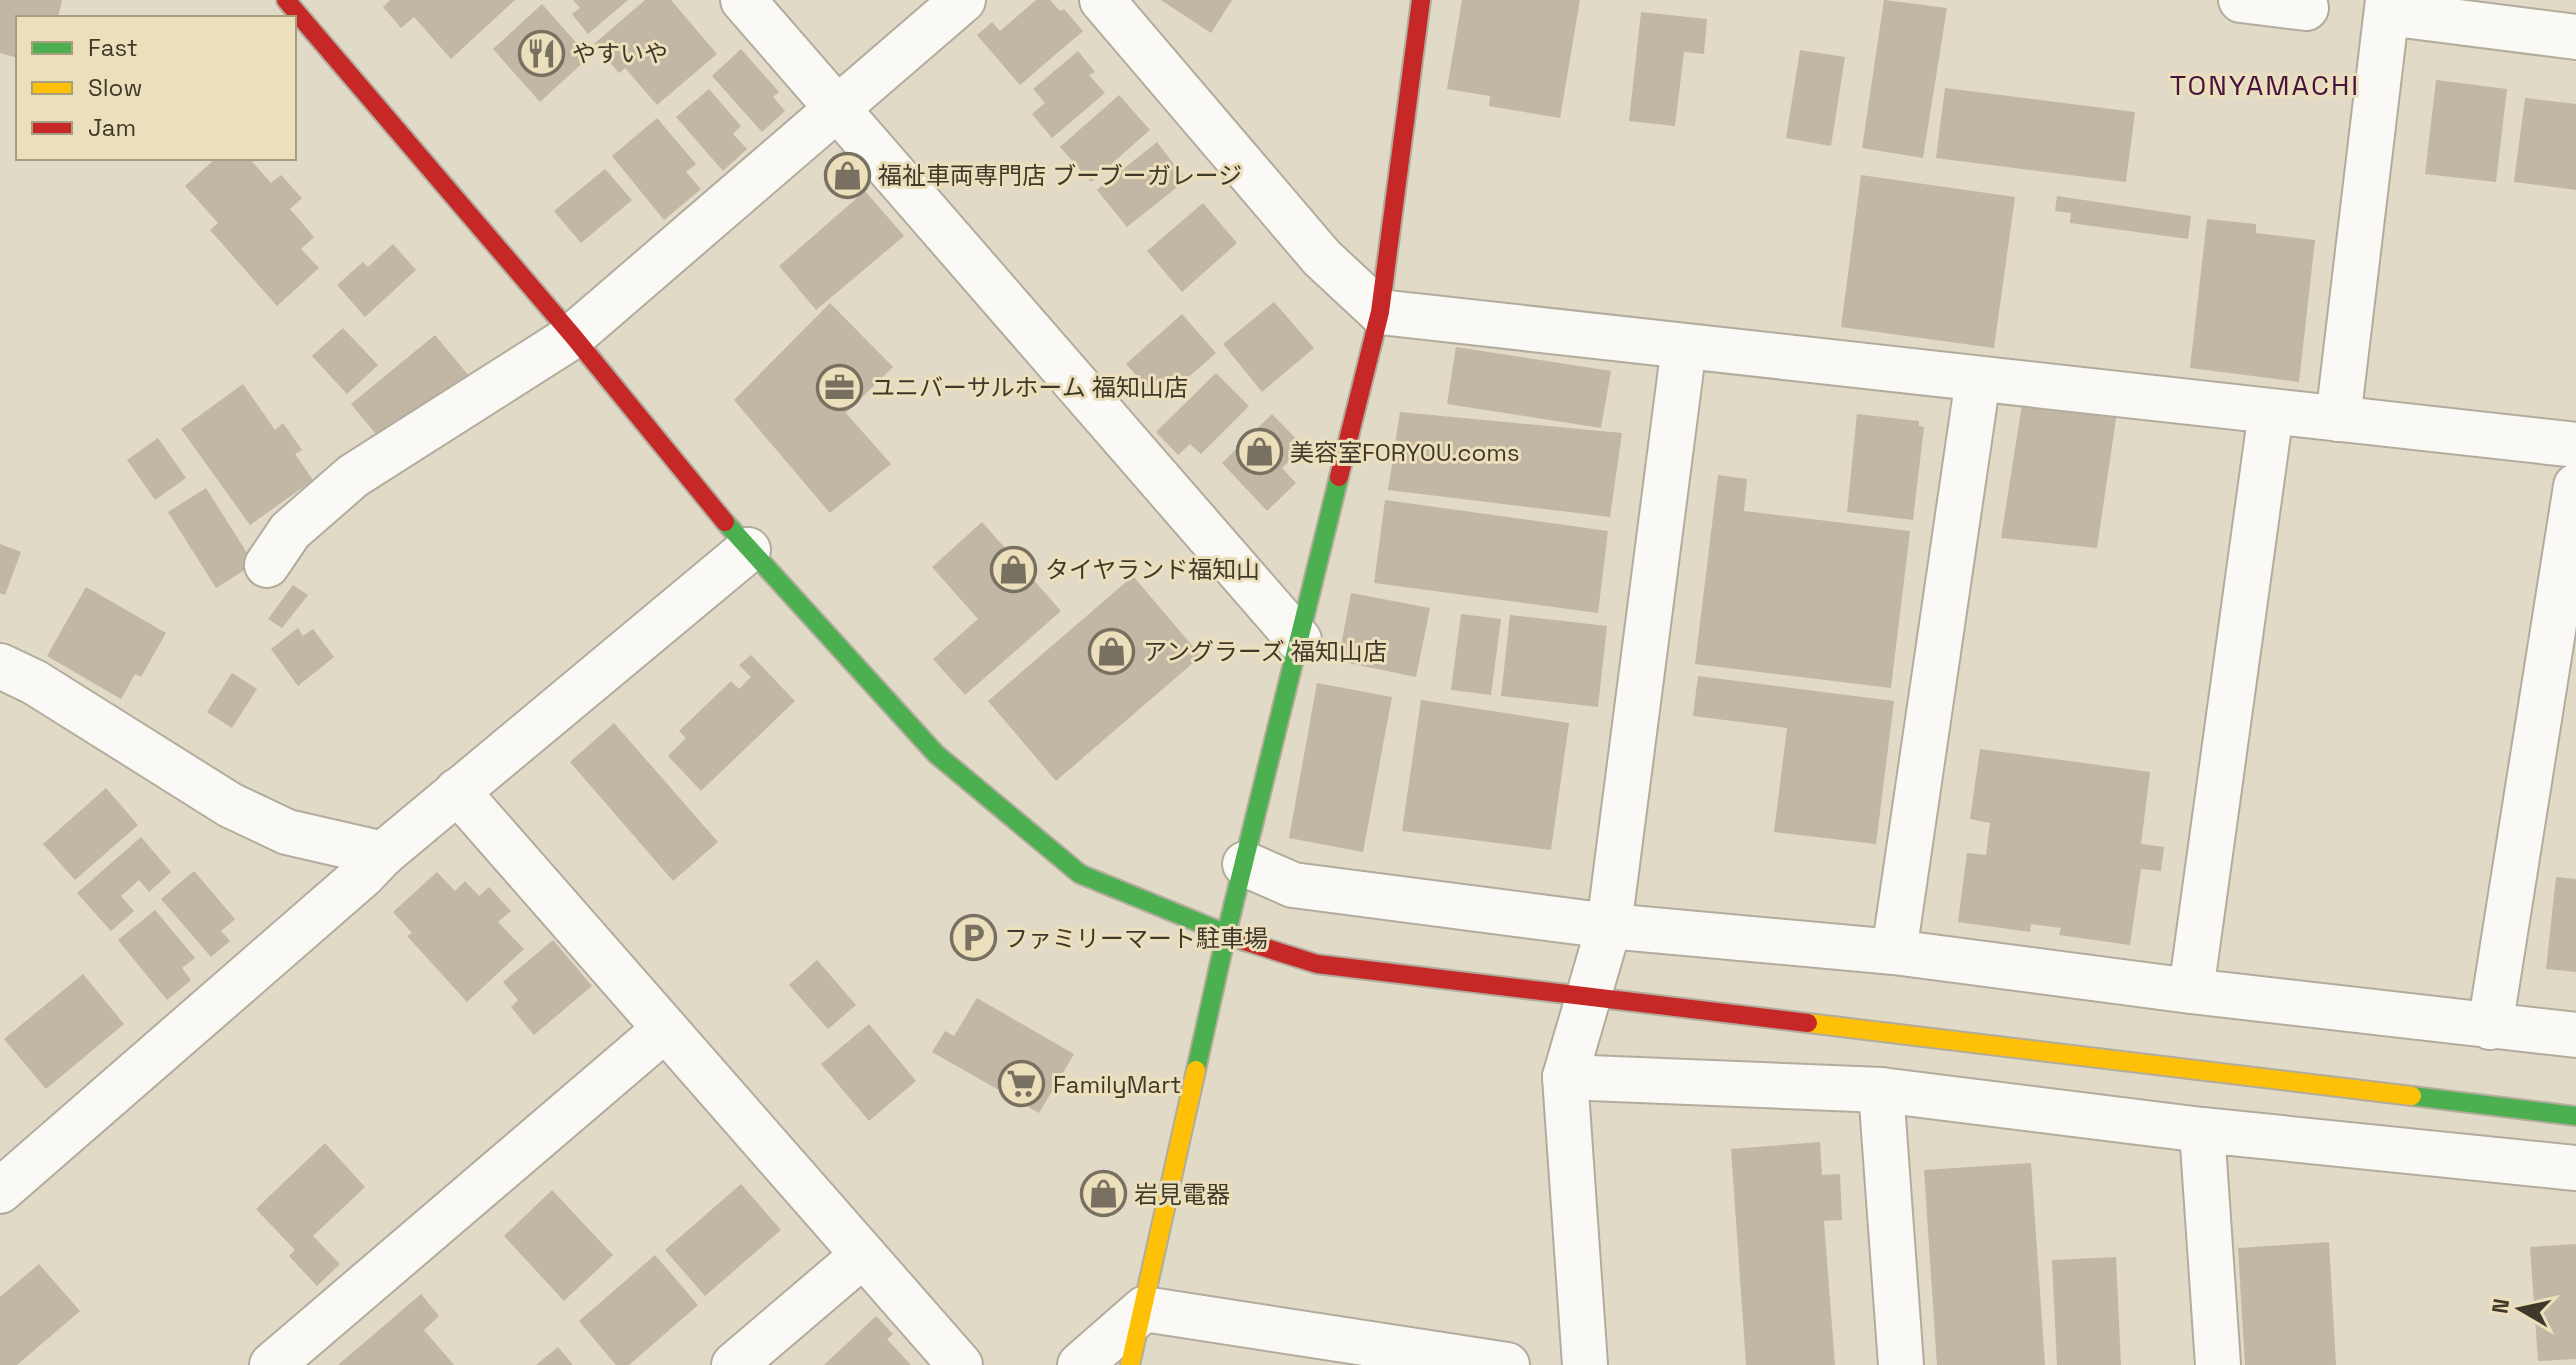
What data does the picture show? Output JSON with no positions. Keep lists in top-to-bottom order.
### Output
{
  "districts": ["TONYAMACHI"],
  "places": {
    "restaurant": ["やすいや"],
    "shop": [
      "福祉車両専門店 ブーブーガレージ",
      "美容室FORYOU.coms",
      "タイヤランド福知山",
      "アングラーズ 福知山店",
      "岩見電器"
    ],
    "office": ["ユニバーサルホーム 福知山店"],
    "parking": ["ファミリーマート駐車場"],
    "supermarket": ["FamilyMart"]
  },
  "legend": ["Fast", "Slow", "Jam"],
  "north": "left"
}
